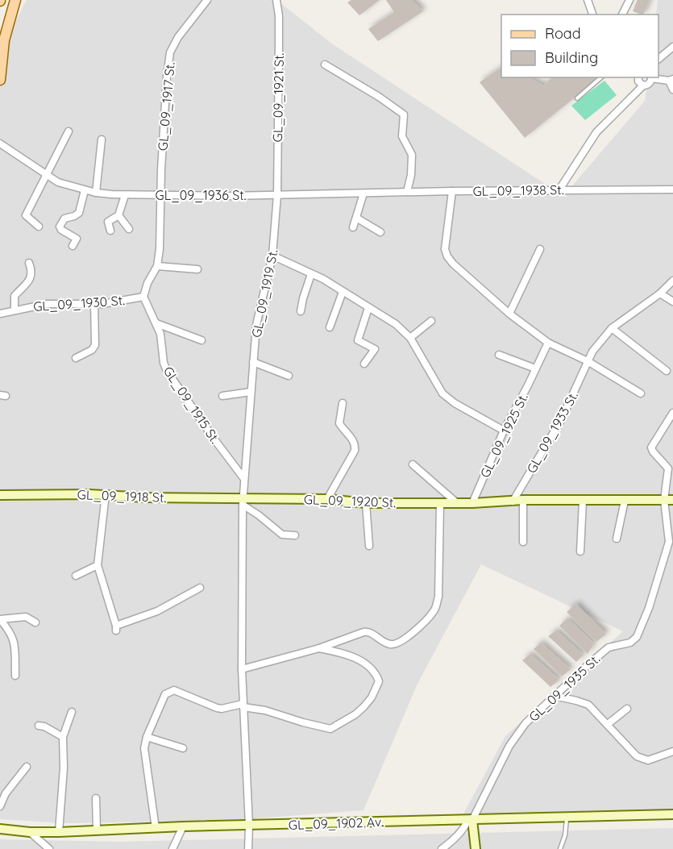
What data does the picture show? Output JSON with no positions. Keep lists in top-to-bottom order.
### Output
{
  "streets": {
    "main road": ["GL_09_1918 St.", "GL_09_1920 St.", "GL_09_1902 Av."],
    "street": [
      "GL_09_1921 St.",
      "GL_09_1917 St.",
      "GL_09_1938 St.",
      "GL_09_1936 St.",
      "GL_09_1919 St.",
      "GL_09_1930 St.",
      "GL_09_1915 St.",
      "GL_09_1933 St.",
      "GL_09_1925 St.",
      "GL_09_1935 St."
    ]
  },
  "crossings": [
    ["GL_09_1921 St.", "GL_09_1938 St."],
    ["GL_09_1921 St.", "GL_09_1936 St."],
    ["GL_09_1921 St.", "GL_09_1919 St."],
    ["GL_09_1917 St.", "GL_09_1936 St."],
    ["GL_09_1938 St.", "GL_09_1936 St."],
    ["GL_09_1938 St.", "GL_09_1919 St."],
    ["GL_09_1936 St.", "GL_09_1919 St."],
    ["GL_09_1919 St.", "GL_09_1915 St."],
    ["GL_09_1919 St.", "GL_09_1918 St."],
    ["GL_09_1919 St.", "GL_09_1920 St."],
    ["GL_09_1919 St.", "GL_09_1902 Av."],
    ["GL_09_1930 St.", "GL_09_1915 St."],
    ["GL_09_1933 St.", "GL_09_1920 St."],
    ["GL_09_1925 St.", "GL_09_1920 St."],
    ["GL_09_1918 St.", "GL_09_1920 St."],
    ["GL_09_1935 St.", "GL_09_1902 Av."]
  ],
  "legend": ["Road", "Building"]
}
